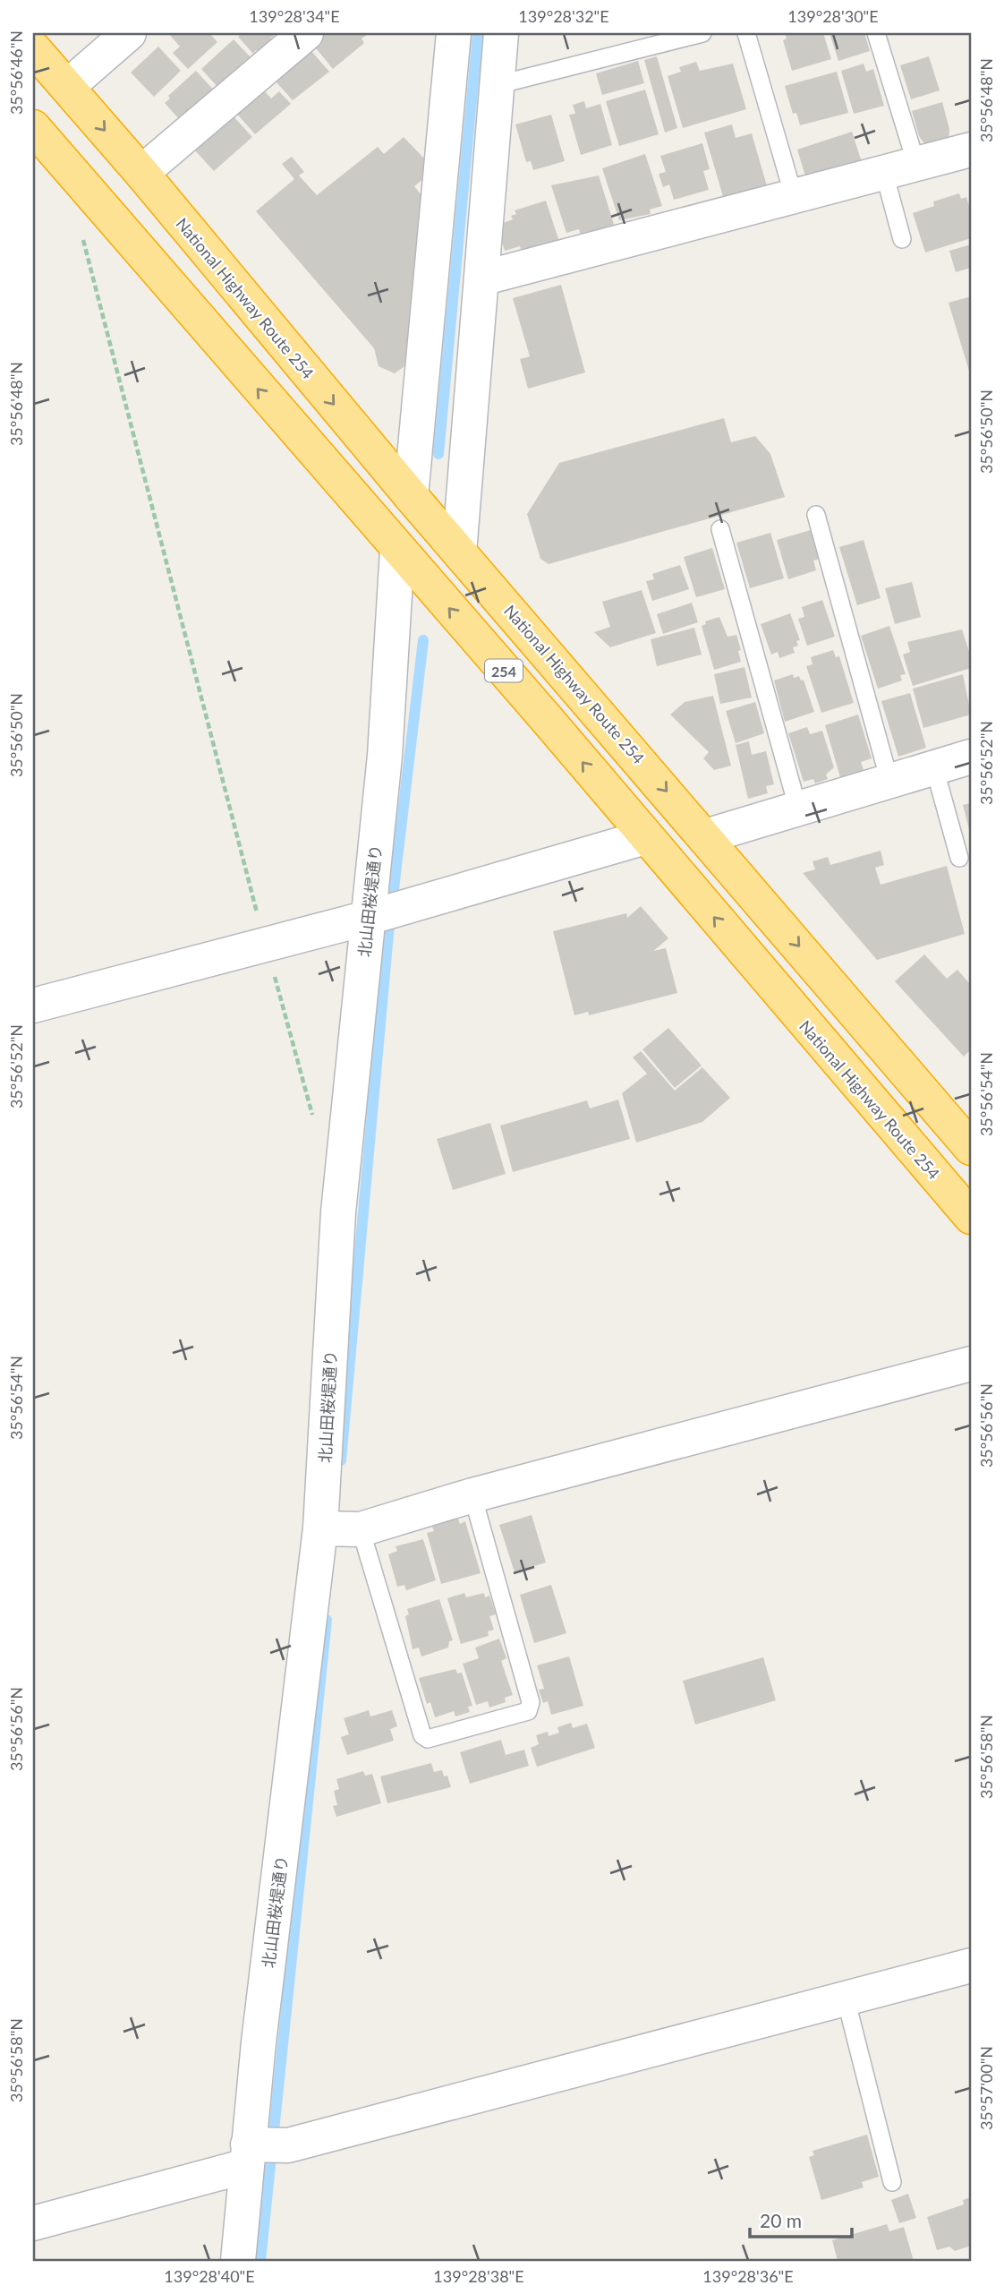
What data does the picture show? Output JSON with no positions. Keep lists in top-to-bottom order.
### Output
{
  "streets": {
    "highway": ["National Highway Route 254", "254"],
    "street": ["北山田桜堤通り"]
  },
  "crossings": [
    ["National Highway Route 254", "北山田桜堤通り"]
  ],
  "scale_bar": "20 m",
  "coordinates": [
    "139°28'34\"E",
    "139°28'32\"E",
    "139°28'30\"E",
    "35°56'46\"N",
    "35°56'48\"N",
    "35°56'50\"N",
    "35°56'52\"N",
    "35°56'54\"N",
    "35°56'56\"N",
    "35°56'58\"N",
    "35°57'00\"N",
    "139°28'40\"E",
    "139°28'38\"E",
    "139°28'36\"E"
  ]
}
